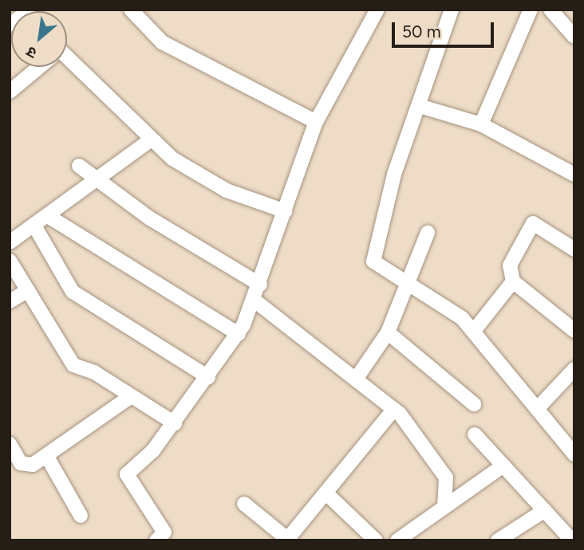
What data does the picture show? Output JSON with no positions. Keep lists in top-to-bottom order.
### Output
{
  "scale_bar": "50 m",
  "north": "bottom left"
}
